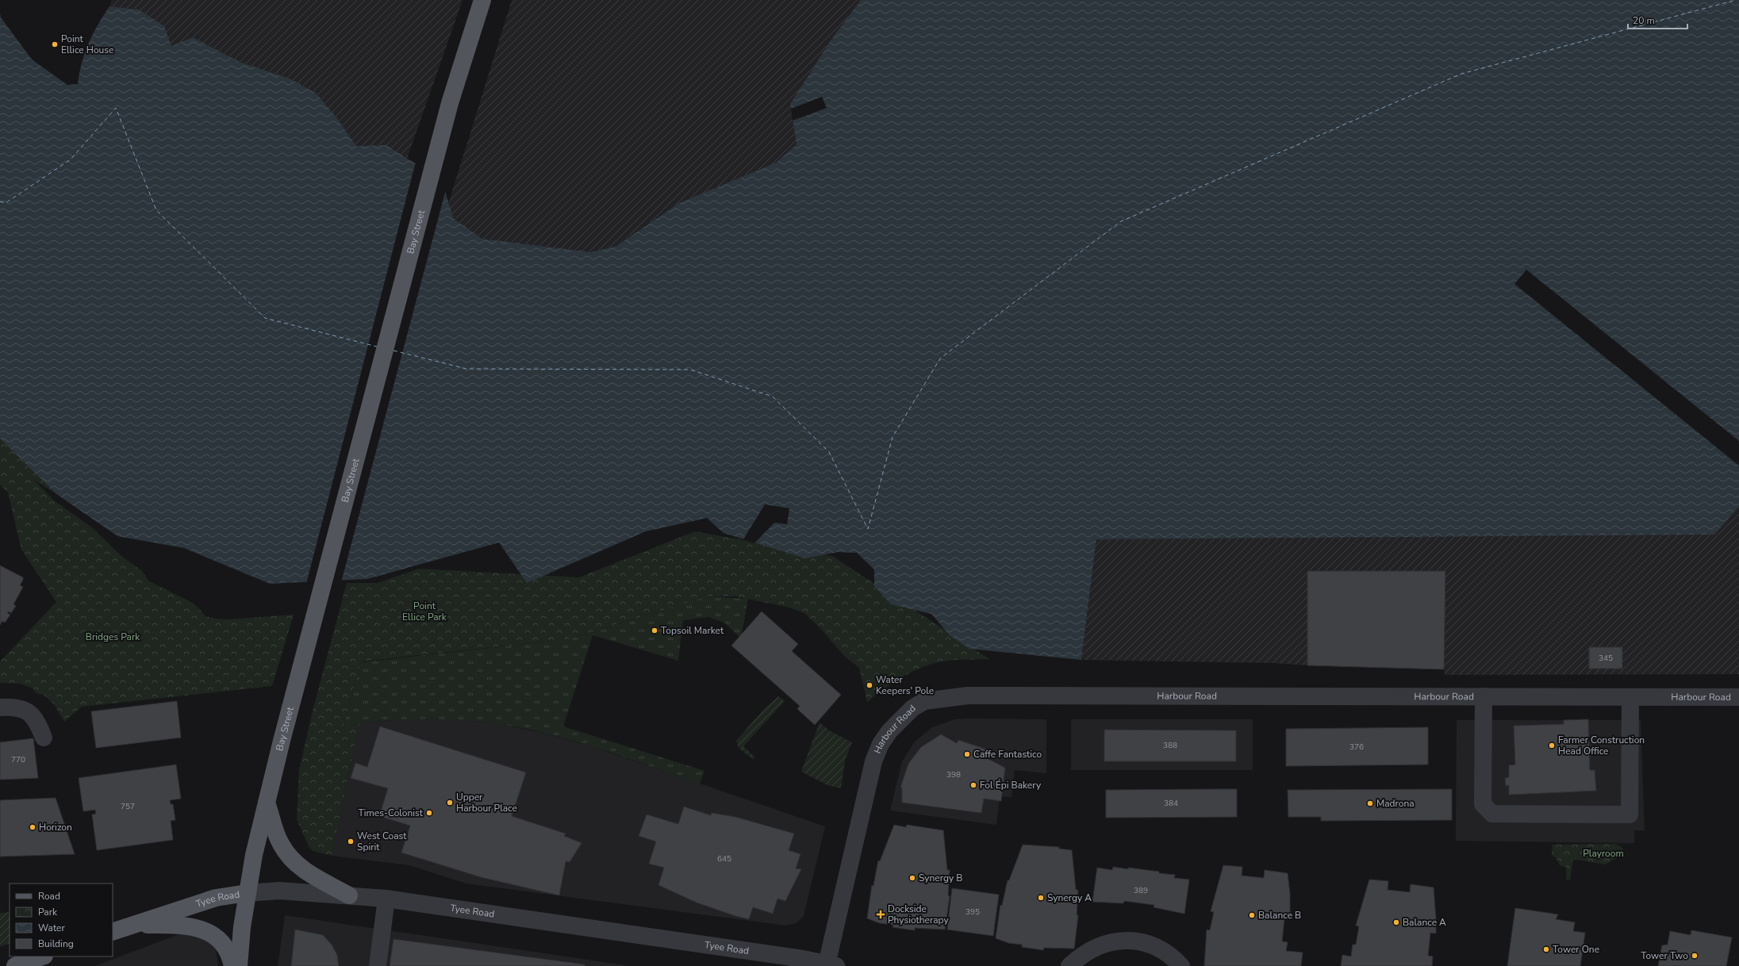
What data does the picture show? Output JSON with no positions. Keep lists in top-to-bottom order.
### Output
{
  "streets": {
    "main road": ["Bay Street", "Tyee Road"],
    "street": ["Harbour Road"]
  },
  "crossings": [
    ["Bay Street", "Tyee Road"],
    ["Harbour Road", "Tyee Road"]
  ],
  "parks": ["Point Ellice Park", "Bridges Park", "Playroom"],
  "places": {
    "other": [
      "Point Ellice House",
      "Topsoil Market",
      "Water Keepers' Pole",
      "Farmer Construction Head Office",
      "Caffe Fantastico",
      "Fol Épi Bakery",
      "Upper Harbour Place",
      "Madrona",
      "Times-Colonist",
      "Horizon",
      "West Coast Spirit",
      "Synergy B",
      "Synergy A",
      "Balance B",
      "Balance A",
      "Tower One",
      "Tower Two"
    ],
    "health": ["Dockside Physiotherapy"]
  },
  "house_numbers": [
    "345",
    "388",
    "376",
    "770",
    "398",
    "384",
    "757",
    "645",
    "389",
    "395"
  ],
  "legend": [
    "Road",
    "Park",
    "Water",
    "Building"
  ],
  "scale_bar": "20 m"
}
